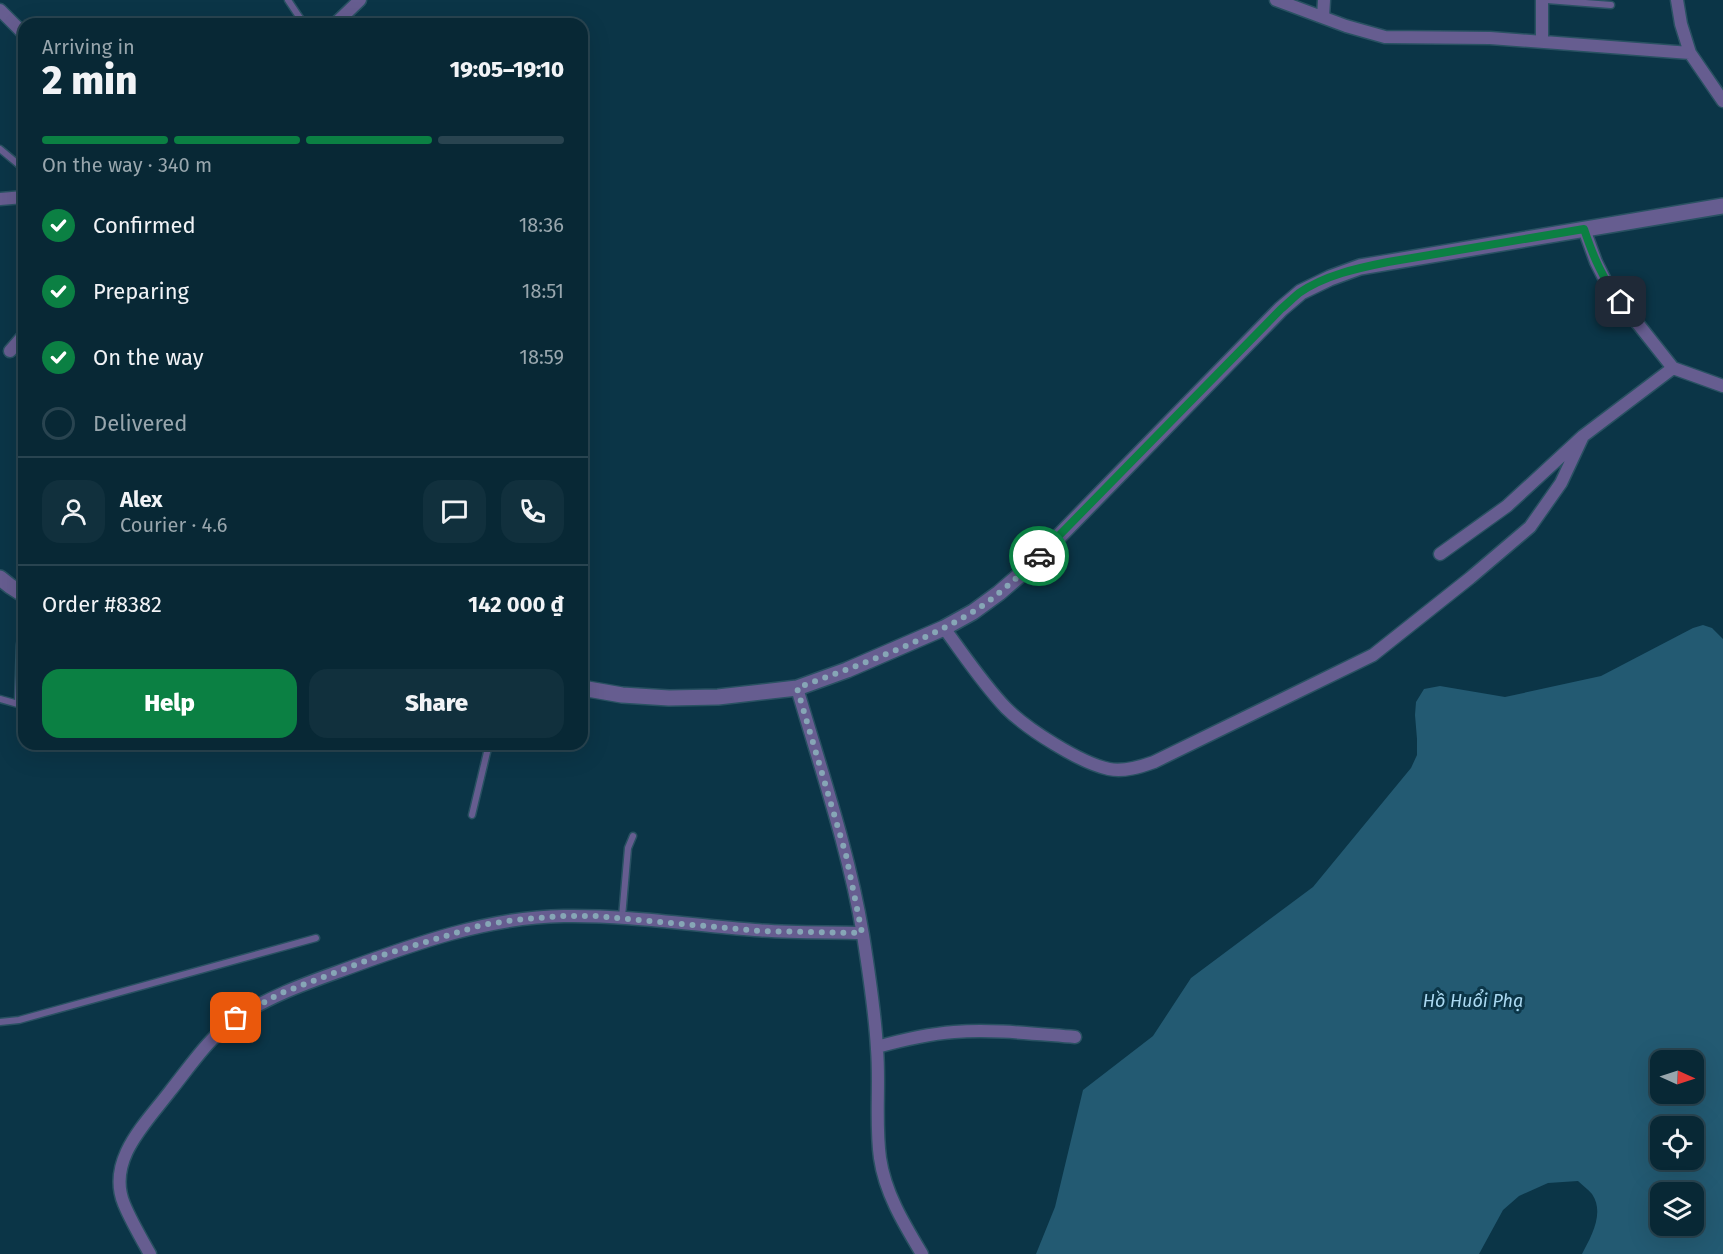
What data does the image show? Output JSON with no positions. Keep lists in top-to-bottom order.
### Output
{
  "water": ["Hồ Huổi Phạ"],
  "north": "right",
  "page": {
    "heading": ["2 min", "Arriving in", "19:05–19:10"],
    "panel": [
      "Alex",
      "Courier · 4.6",
      "Order #8382",
      "142 000 ₫"
    ],
    "bar": "On the way · 340 m",
    "list": [
      ["Confirmed", "18:36"],
      ["Preparing", "18:51"],
      ["On the way", "18:59"],
      "Delivered"
    ],
    "buttons": ["Help", "Share"]
  }
}
